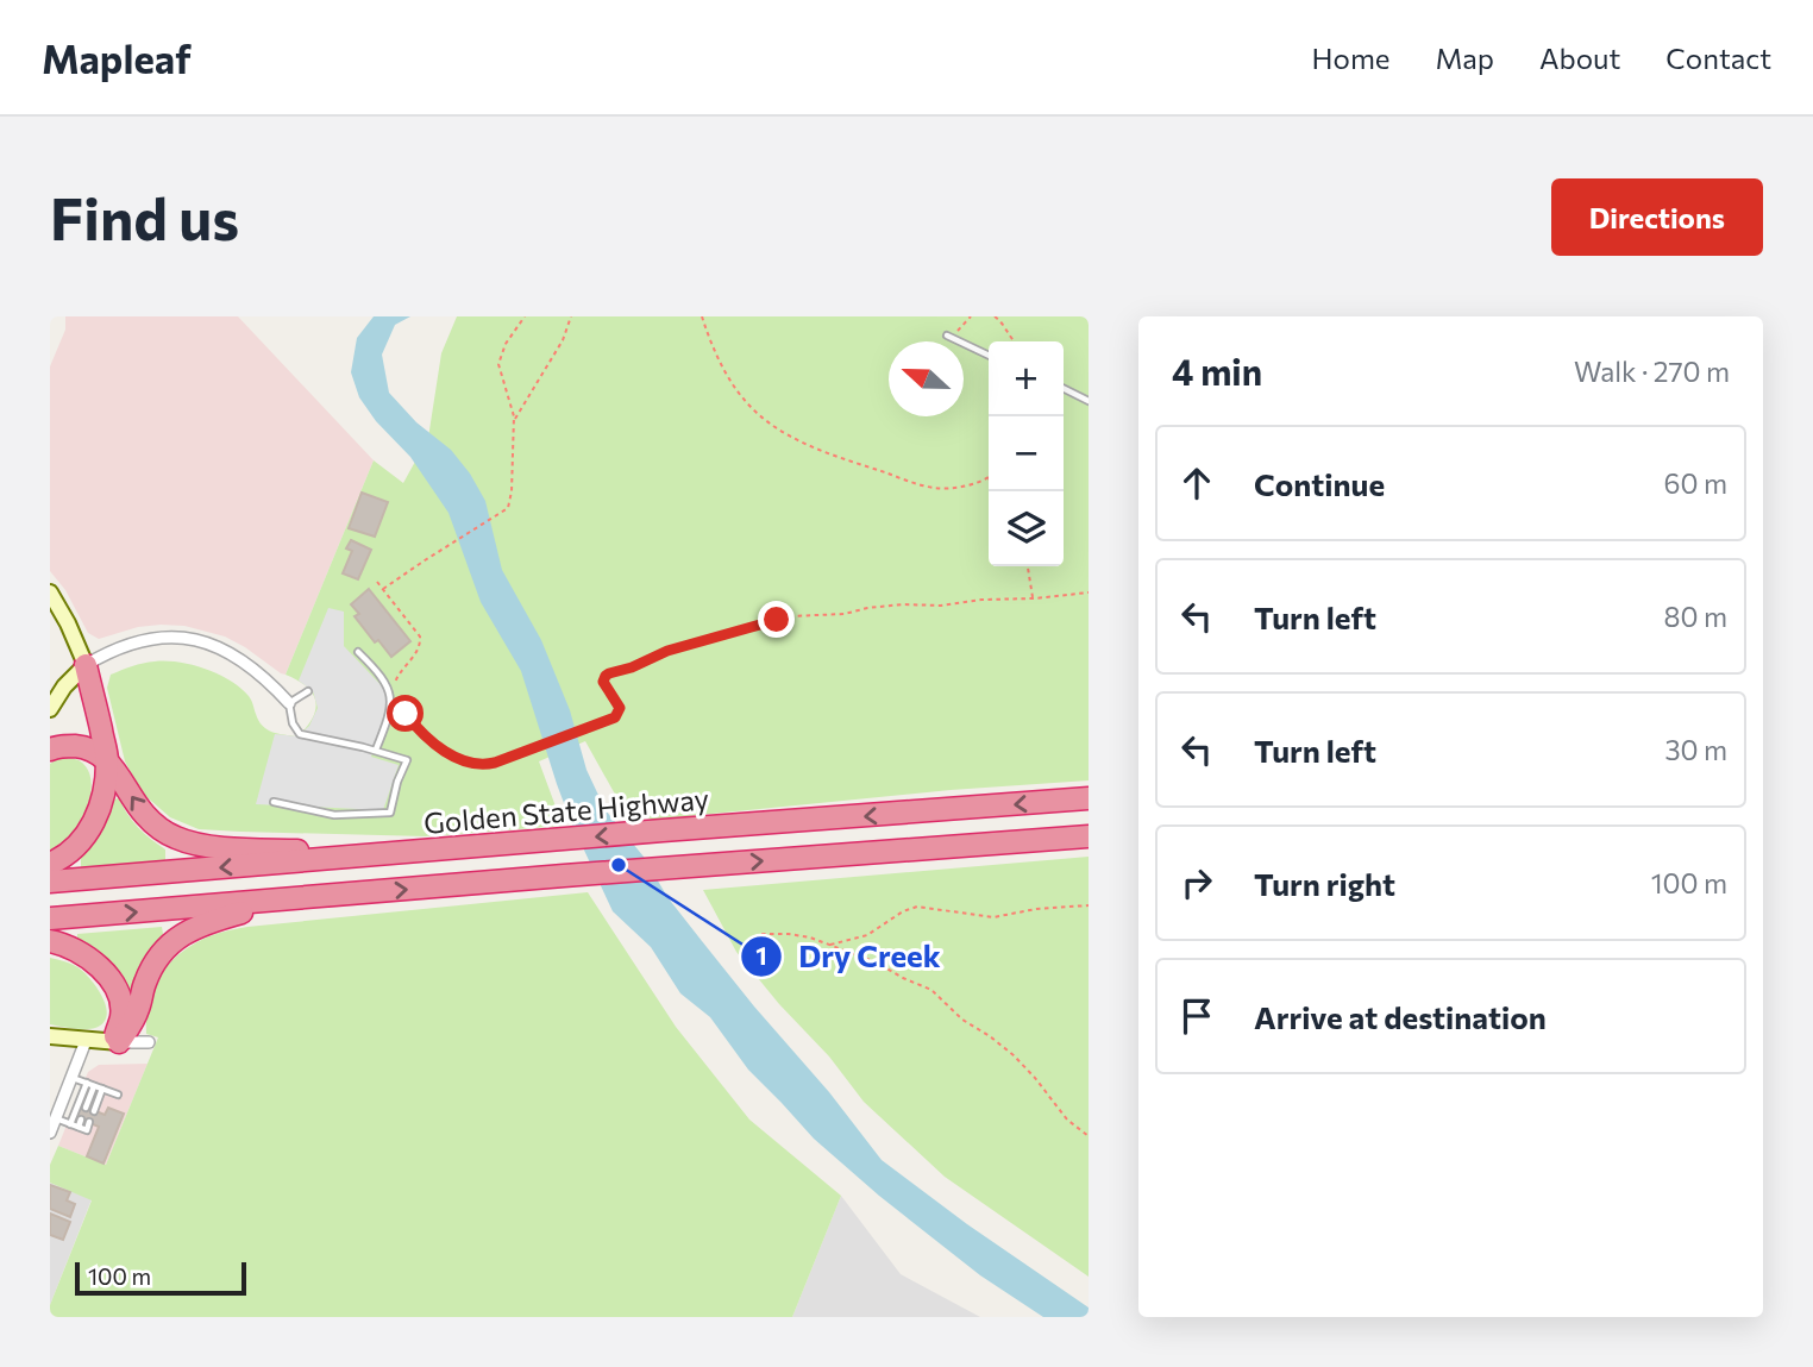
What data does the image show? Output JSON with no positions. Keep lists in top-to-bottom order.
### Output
{
  "streets": {
    "highway": ["Golden State Highway"]
  },
  "places": ["Dry Creek"],
  "scale_bar": "100 m",
  "north": "left",
  "page": {
    "header": "Mapleaf",
    "nav": [
      "Home",
      "Map",
      "About",
      "Contact"
    ],
    "buttons": "Directions",
    "title": "Find us",
    "heading": ["4 min", "Walk · 270 m"],
    "map_buttons": ["+", "−"],
    "list": [
      ["Continue", "60 m"],
      ["Turn left", "80 m"],
      ["Turn left", "30 m"],
      ["Turn right", "100 m"],
      "Arrive at destination"
    ],
    "scale": "100 m"
  }
}
